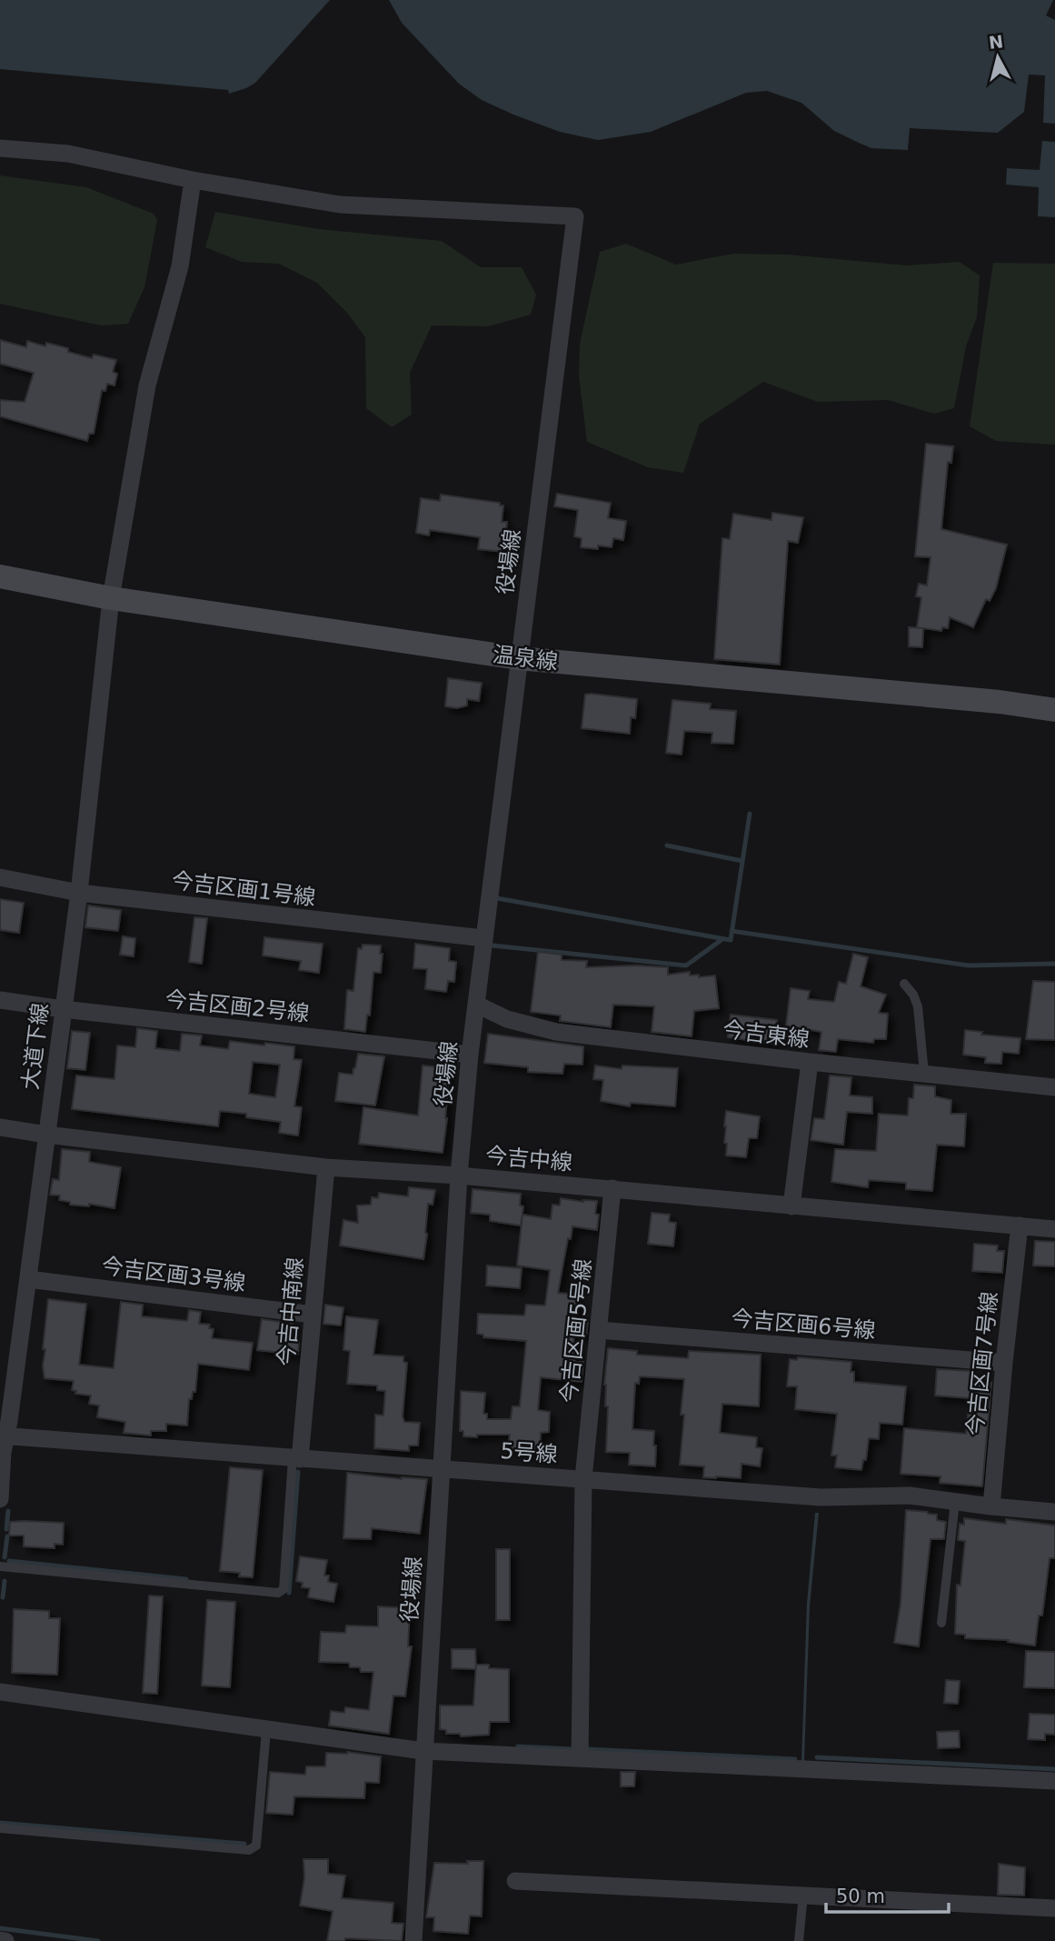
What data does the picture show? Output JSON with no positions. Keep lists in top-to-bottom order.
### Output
{
  "streets": {
    "street": [
      "役場線",
      "温泉線",
      "今吉区画1号線",
      "今吉区画2号線",
      "今吉東線",
      "大道下線",
      "今吉中線",
      "今吉区画3号線",
      "今吉中南線",
      "今吉区画6号線",
      "今吉区画5号線",
      "今吉区画7号線",
      "5号線"
    ]
  },
  "crossings": [
    ["役場線", "温泉線"],
    ["役場線", "今吉区画1号線"],
    ["役場線", "今吉区画2号線"],
    ["役場線", "今吉東線"],
    ["役場線", "大道下線"],
    ["役場線", "今吉中線"],
    ["役場線", "5号線"],
    ["温泉線", "大道下線"],
    ["今吉区画1号線", "大道下線"],
    ["今吉区画2号線", "大道下線"],
    ["大道下線", "今吉中線"],
    ["大道下線", "今吉区画3号線"],
    ["大道下線", "5号線"],
    ["今吉中線", "今吉中南線"],
    ["今吉中線", "今吉区画5号線"],
    ["今吉中線", "今吉区画7号線"],
    ["今吉区画3号線", "今吉中南線"],
    ["今吉中南線", "5号線"],
    ["今吉区画6号線", "今吉区画5号線"],
    ["今吉区画6号線", "今吉区画7号線"],
    ["今吉区画5号線", "5号線"],
    ["今吉区画7号線", "5号線"]
  ],
  "scale_bar": "50 m",
  "north": "top"
}
